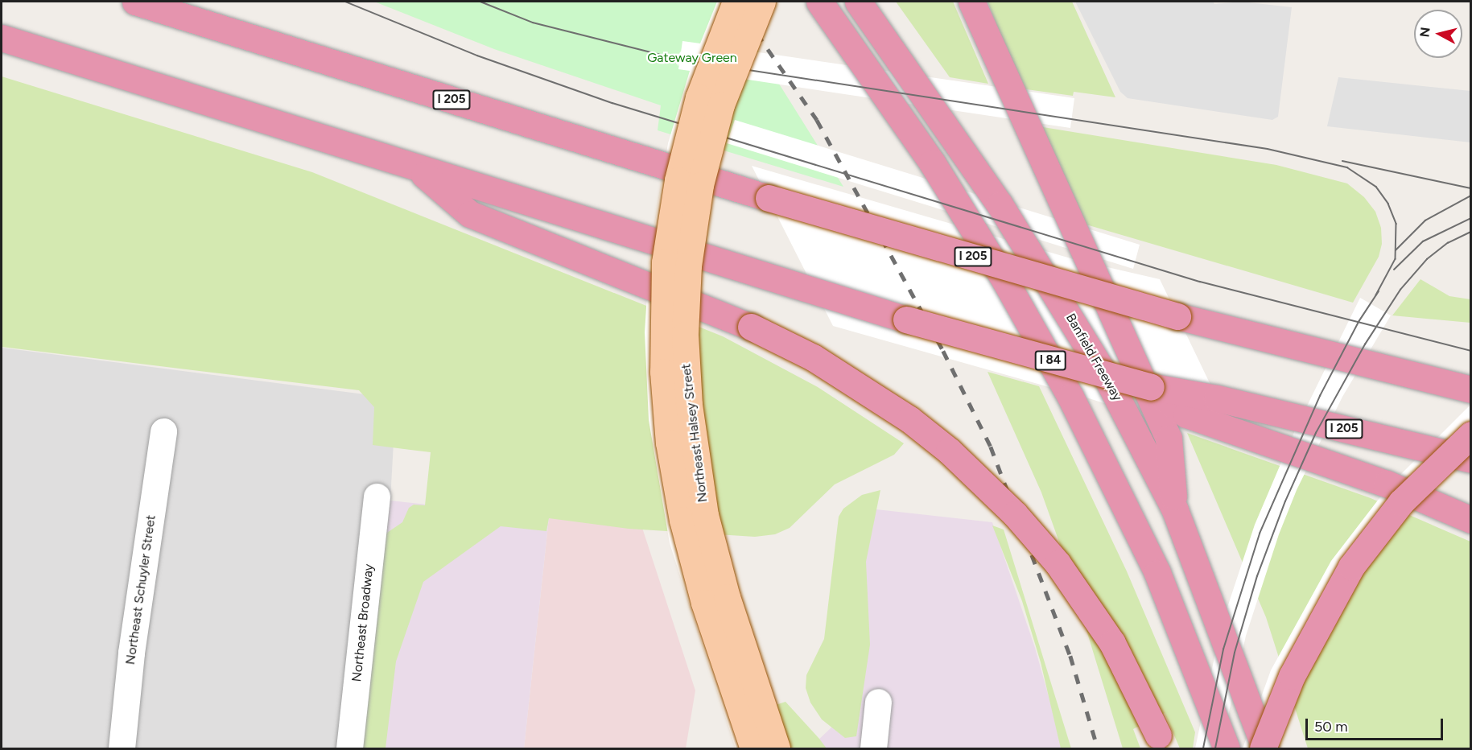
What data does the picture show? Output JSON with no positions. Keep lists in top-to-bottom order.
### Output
{
  "streets": {
    "highway": ["I 205", "Banfield Freeway", "I 84"],
    "main road": ["Northeast Halsey Street"],
    "street": ["Northeast Schuyler Street", "Northeast Broadway"]
  },
  "parks": ["Gateway Green"],
  "scale_bar": "50 m",
  "north": "left"
}
